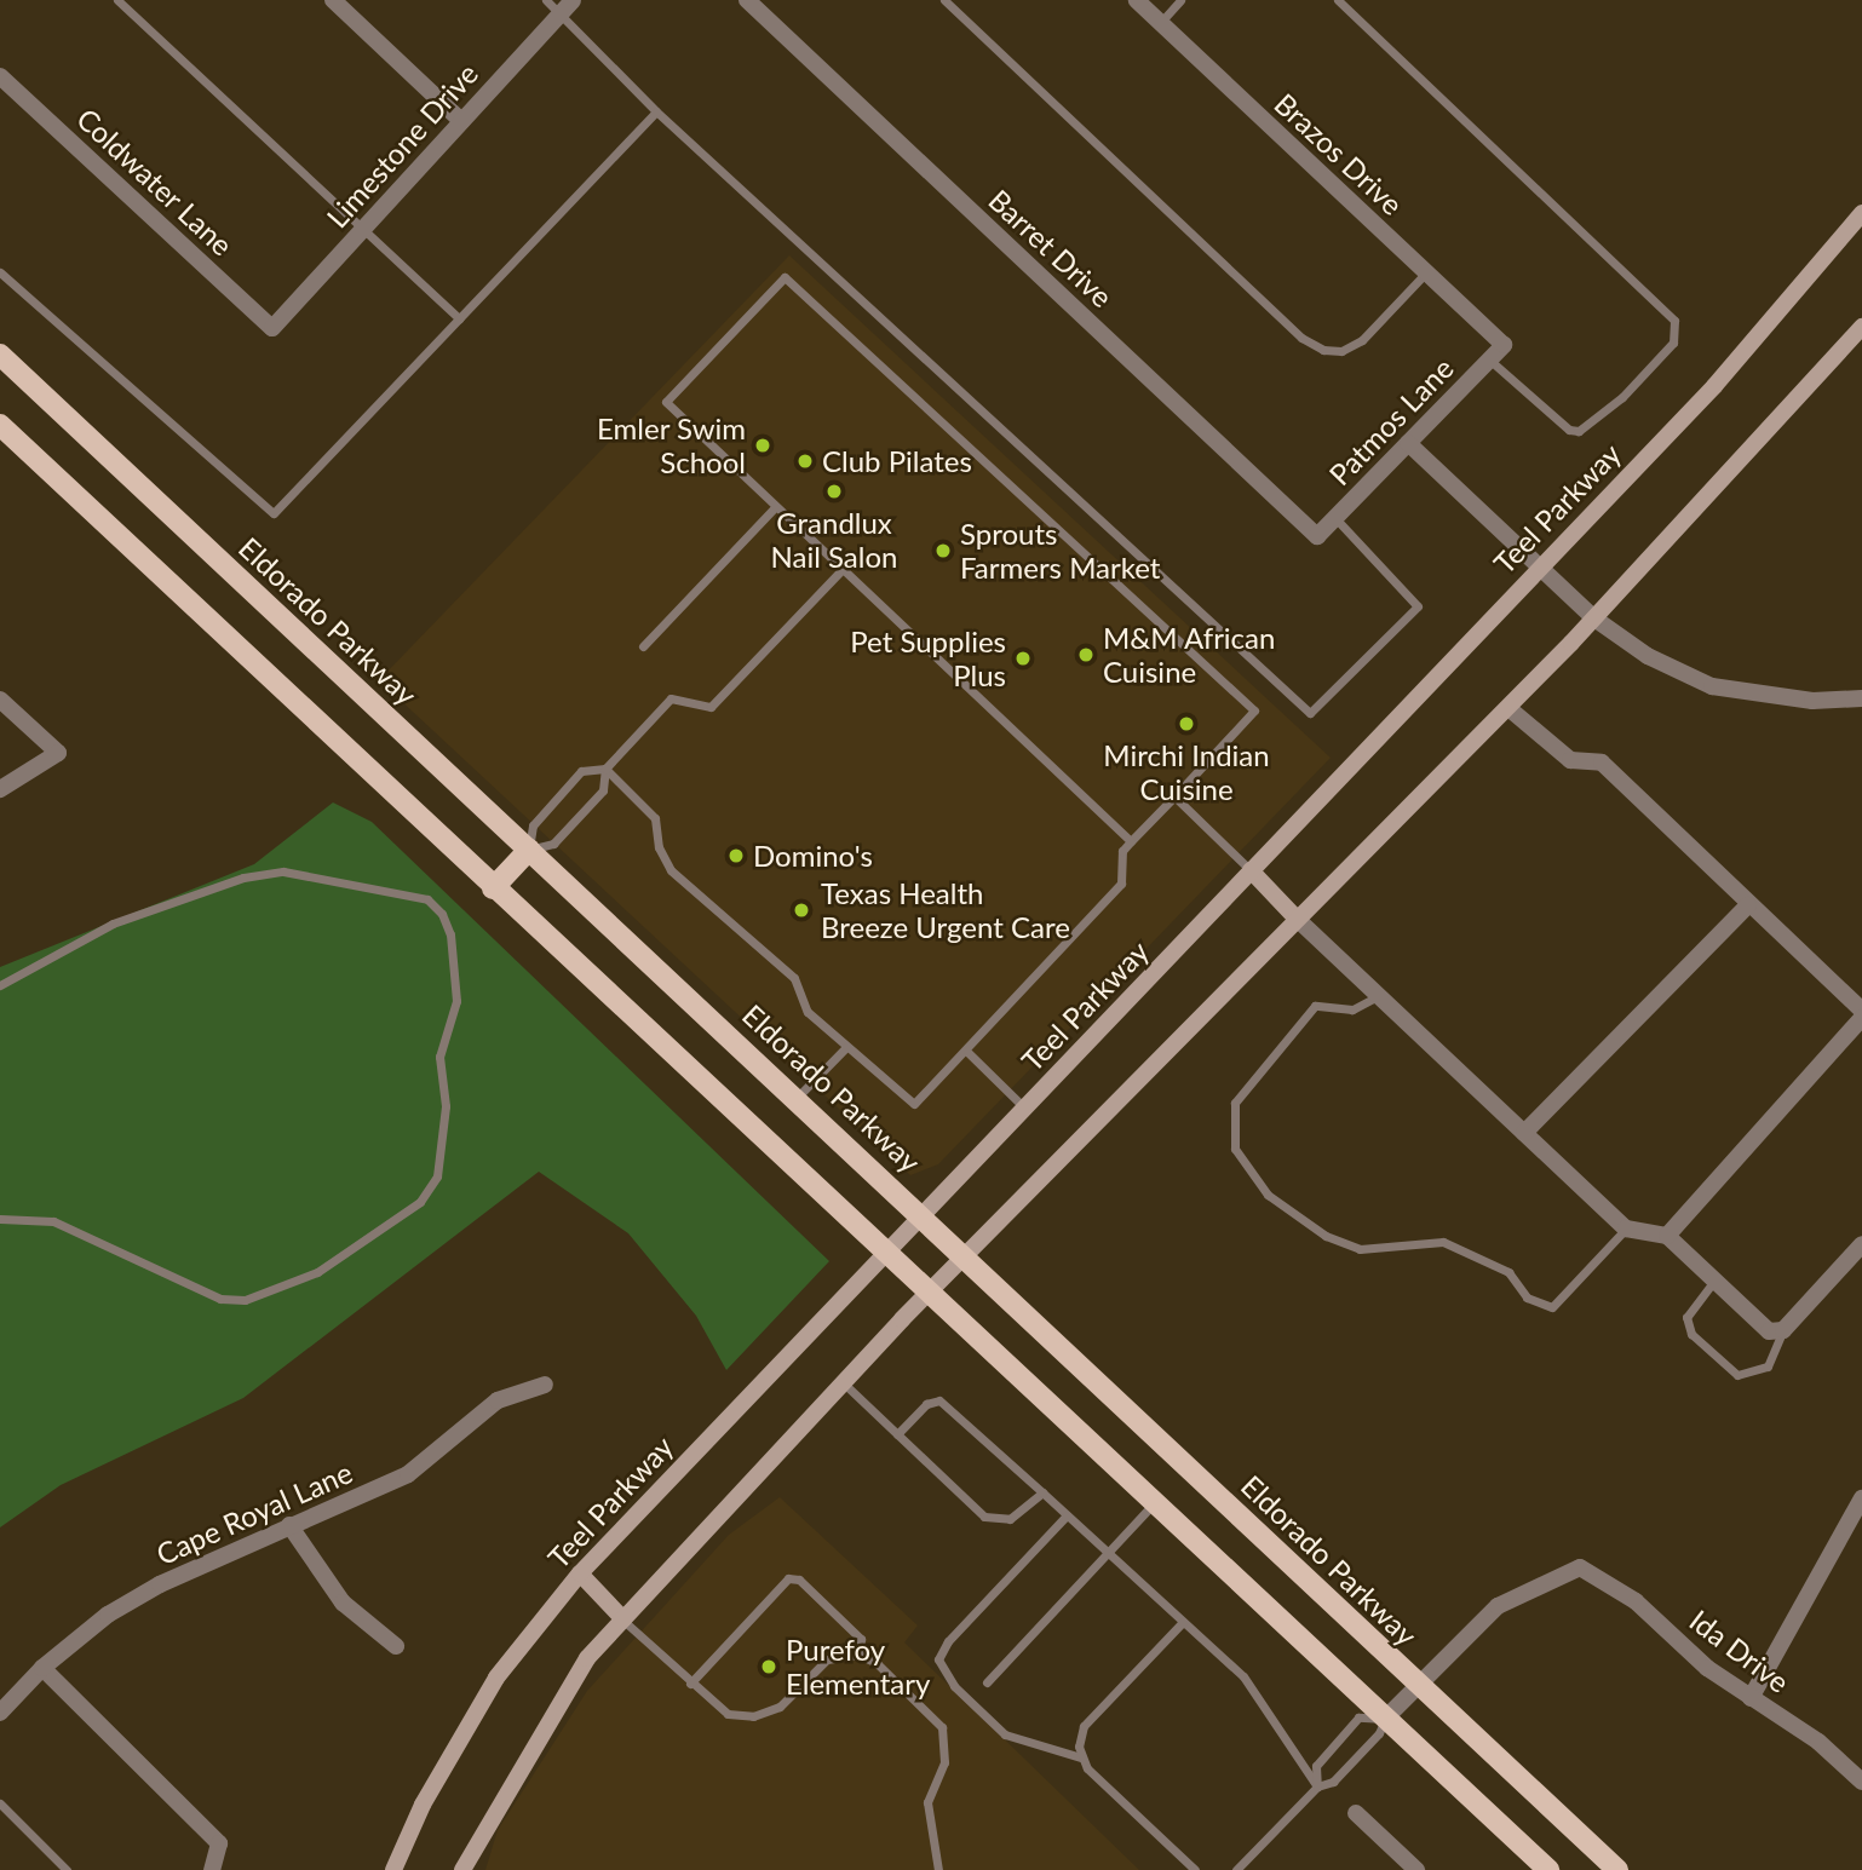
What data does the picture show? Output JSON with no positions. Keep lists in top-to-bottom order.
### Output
{
  "streets": {
    "main road": ["Teel Parkway", "Eldorado Parkway"],
    "street": [
      "Limestone Drive",
      "Brazos Drive",
      "Coldwater Lane",
      "Barret Drive",
      "Patmos Lane",
      "Cape Royal Lane",
      "Ida Drive"
    ]
  },
  "crossings": [
    ["Limestone Drive", "Coldwater Lane"],
    ["Brazos Drive", "Patmos Lane"],
    ["Barret Drive", "Patmos Lane"],
    ["Teel Parkway", "Eldorado Parkway"],
    ["Eldorado Parkway", "Ida Drive"]
  ],
  "places": [
    "Emler Swim School",
    "Club Pilates",
    "Grandlux Nail Salon",
    "Sprouts Farmers Market",
    "M&M African Cuisine",
    "Pet Supplies Plus",
    "Mirchi Indian Cuisine",
    "Domino's",
    "Texas Health Breeze Urgent Care",
    "Purefoy Elementary"
  ]
}
